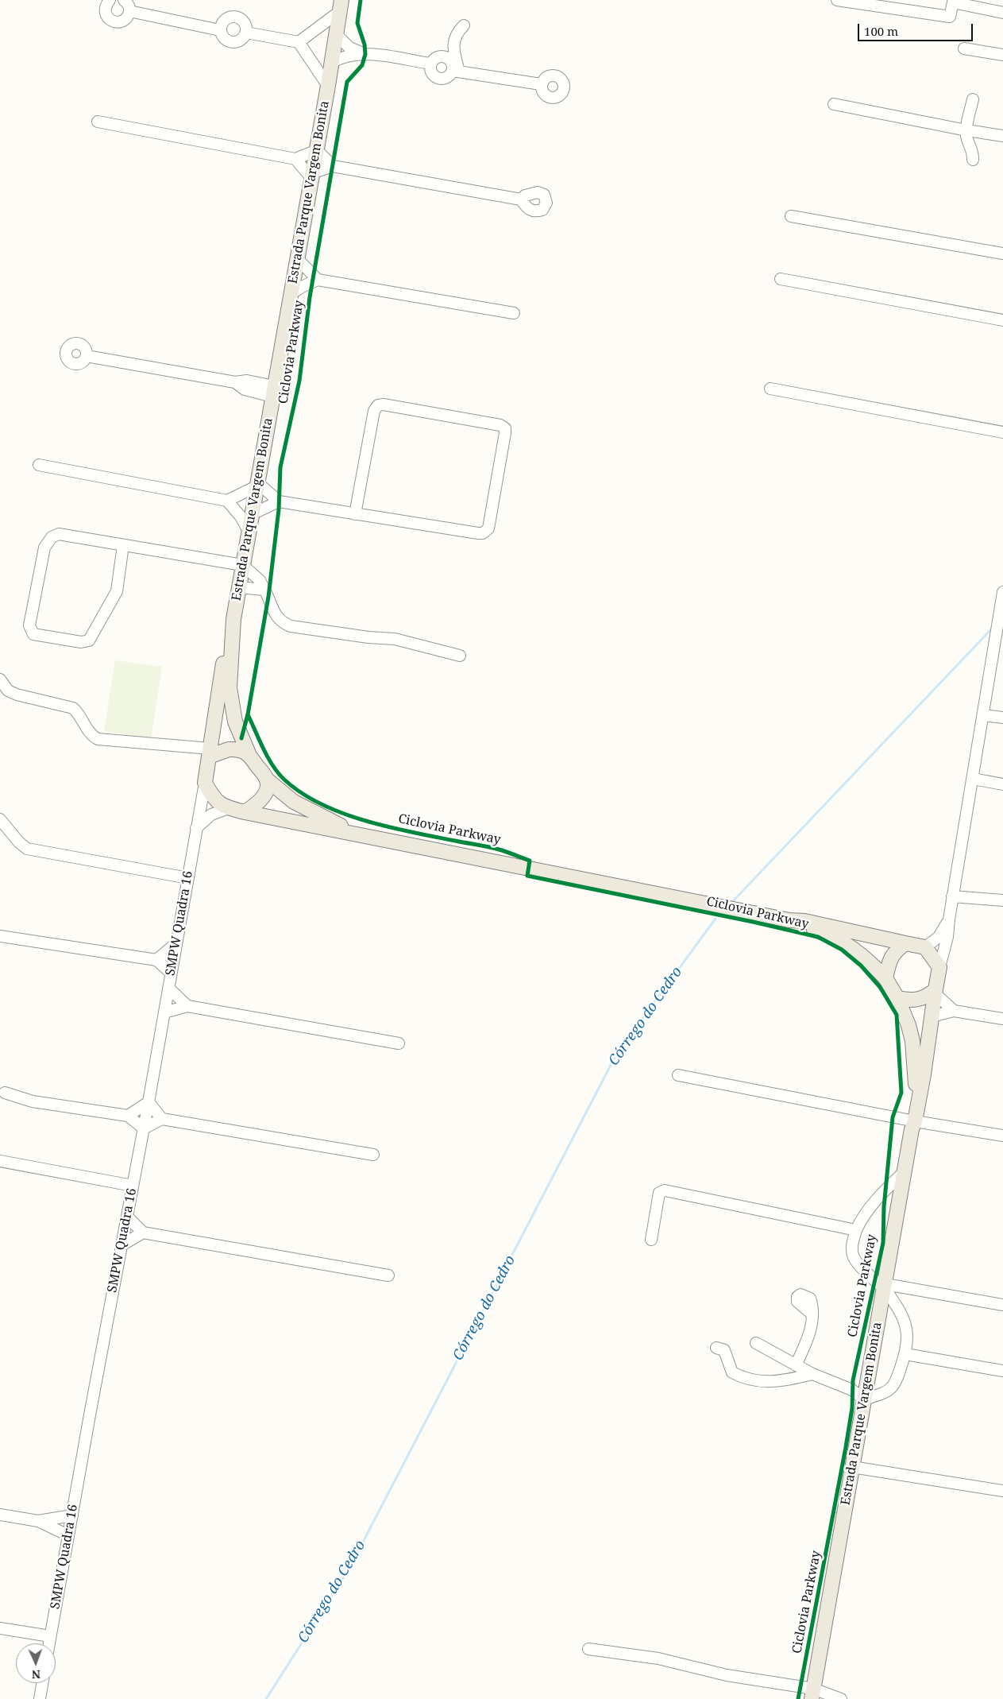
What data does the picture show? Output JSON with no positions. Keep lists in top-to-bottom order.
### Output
{
  "streets": {
    "main road": ["Estrada Parque Vargem Bonita"],
    "street": ["SMPW Quadra 16"],
    "cycle path": ["Ciclovia Parkway"]
  },
  "crossings": [
    ["Estrada Parque Vargem Bonita", "SMPW Quadra 16"]
  ],
  "water": ["Córrego do Cedro"],
  "scale_bar": "100 m",
  "north": "bottom"
}
